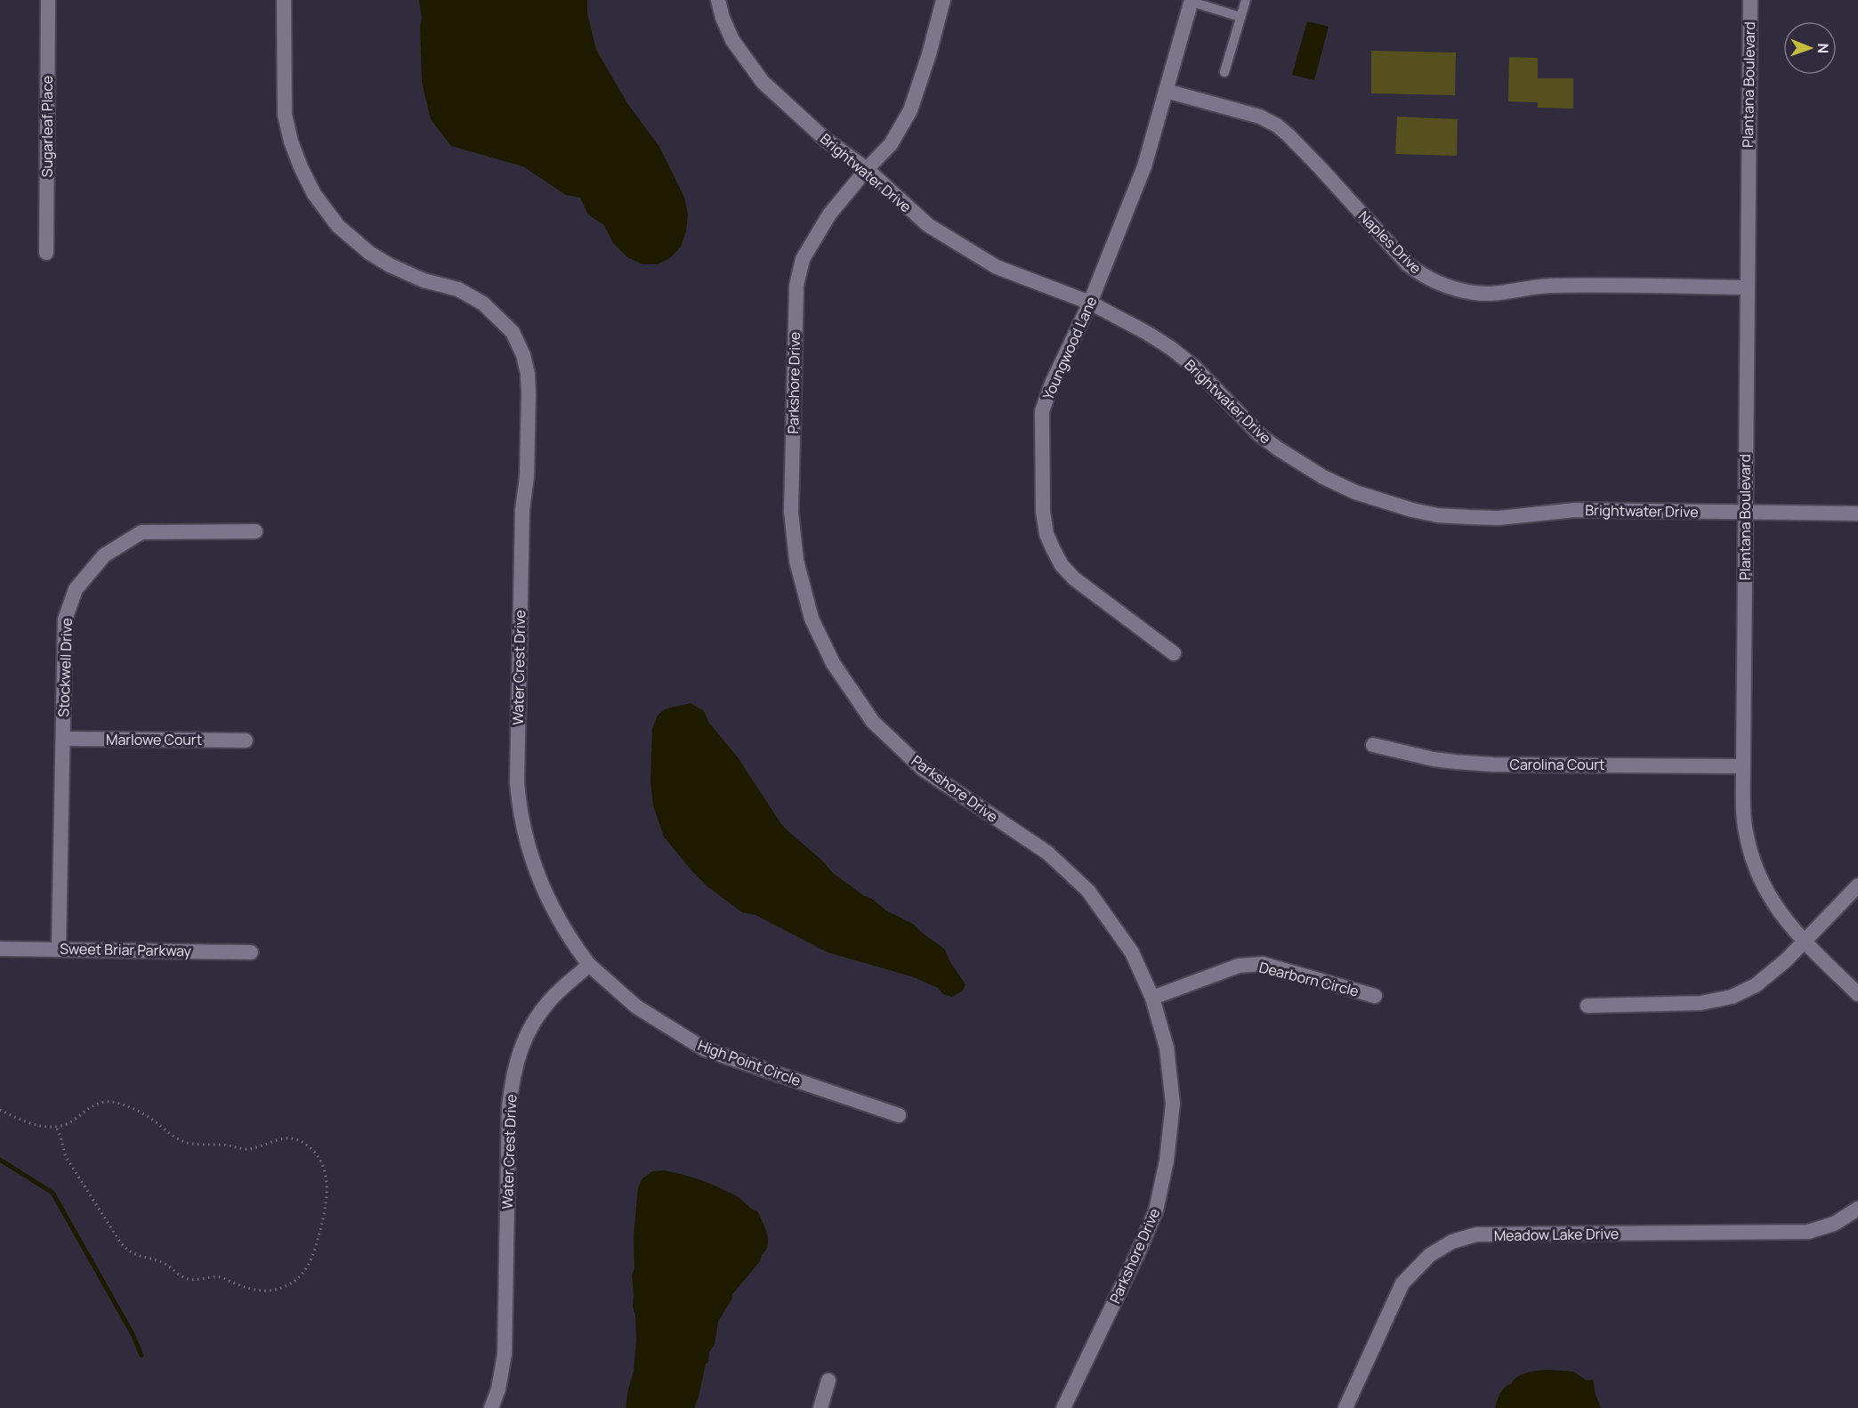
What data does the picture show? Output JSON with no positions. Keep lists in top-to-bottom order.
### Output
{
  "streets": {
    "street": [
      "Plantana Boulevard",
      "Sugarleaf Place",
      "Brightwater Drive",
      "Naples Drive",
      "Youngwood Lane",
      "Parkshore Drive",
      "Stockwell Drive",
      "Water Crest Drive",
      "Marlowe Court",
      "Carolina Court",
      "Sweet Briar Parkway",
      "Dearborn Circle",
      "High Point Circle",
      "Meadow Lake Drive"
    ]
  },
  "crossings": [
    ["Plantana Boulevard", "Brightwater Drive"],
    ["Plantana Boulevard", "Naples Drive"],
    ["Plantana Boulevard", "Carolina Court"],
    ["Brightwater Drive", "Youngwood Lane"],
    ["Brightwater Drive", "Parkshore Drive"],
    ["Naples Drive", "Youngwood Lane"],
    ["Parkshore Drive", "Dearborn Circle"],
    ["Stockwell Drive", "Marlowe Court"],
    ["Stockwell Drive", "Sweet Briar Parkway"],
    ["Water Crest Drive", "High Point Circle"]
  ],
  "north": "right"
}
